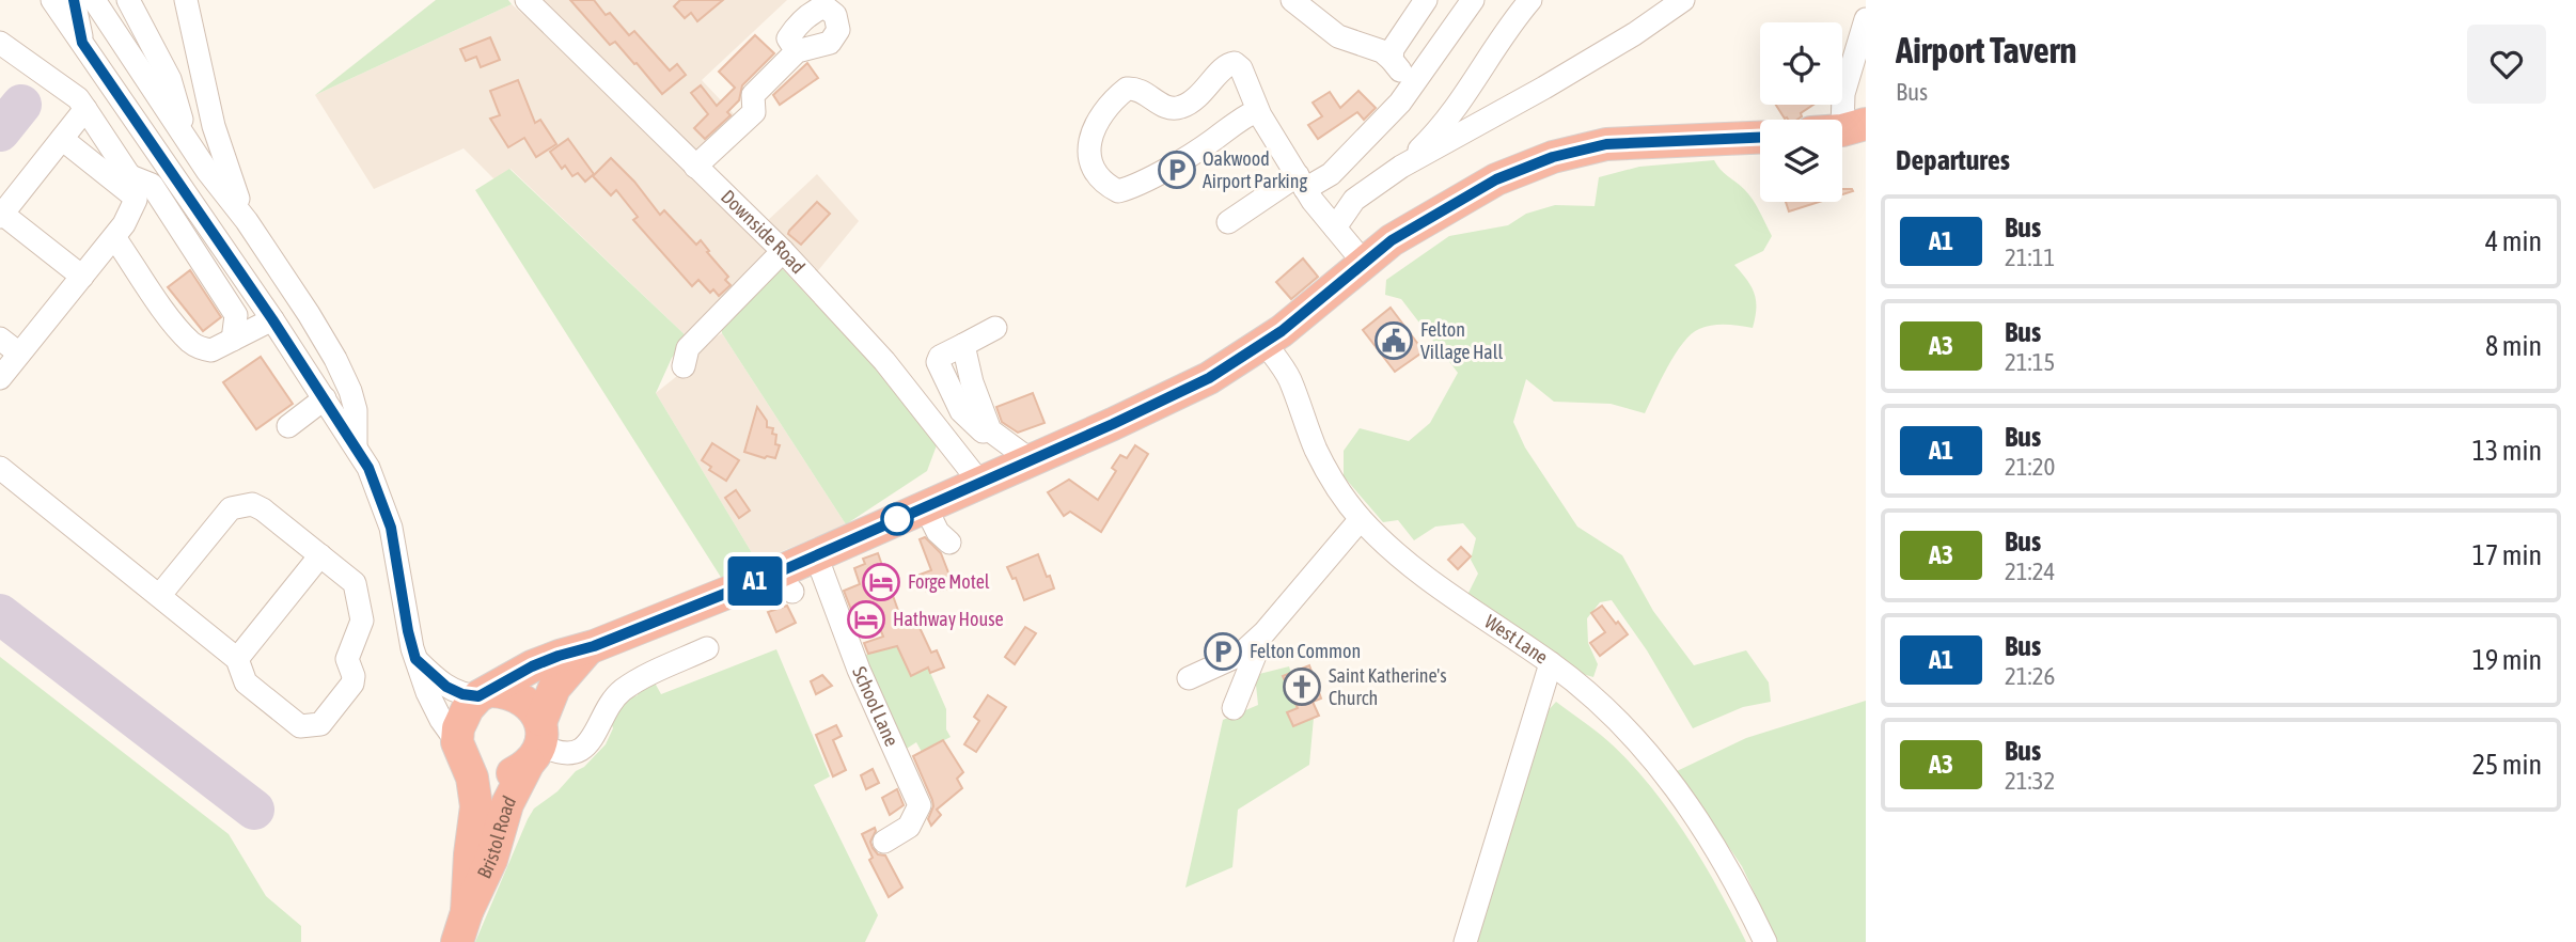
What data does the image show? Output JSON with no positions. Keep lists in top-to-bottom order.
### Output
{
  "streets": {
    "highway": ["Bristol Road"],
    "street": ["Downside Road", "West Lane", "School Lane"]
  },
  "crossings": [
    ["Downside Road", "Bristol Road"],
    ["West Lane", "Bristol Road"],
    ["School Lane", "Bristol Road"]
  ],
  "places": {
    "parking": ["Oakwood Airport Parking", "Felton Common"],
    "public building": ["Felton Village Hall"],
    "hotel": ["Forge Motel", "Hathway House"],
    "church": ["Saint Katherine's Church"]
  },
  "lines": ["bus line A1"],
  "page": {
    "on_map": "A1",
    "heading": [
      ["Airport Tavern", "Bus"],
      "Departures"
    ],
    "list": [
      {
        "mark": "A1",
        "name": "Bus",
        "note": "21:11",
        "value": "4 min"
      },
      {
        "mark": "A3",
        "name": "Bus",
        "note": "21:15",
        "value": "8 min"
      },
      {
        "mark": "A1",
        "name": "Bus",
        "note": "21:20",
        "value": "13 min"
      },
      {
        "mark": "A3",
        "name": "Bus",
        "note": "21:24",
        "value": "17 min"
      },
      {
        "mark": "A1",
        "name": "Bus",
        "note": "21:26",
        "value": "19 min"
      },
      {
        "mark": "A3",
        "name": "Bus",
        "note": "21:32",
        "value": "25 min"
      }
    ]
  }
}
